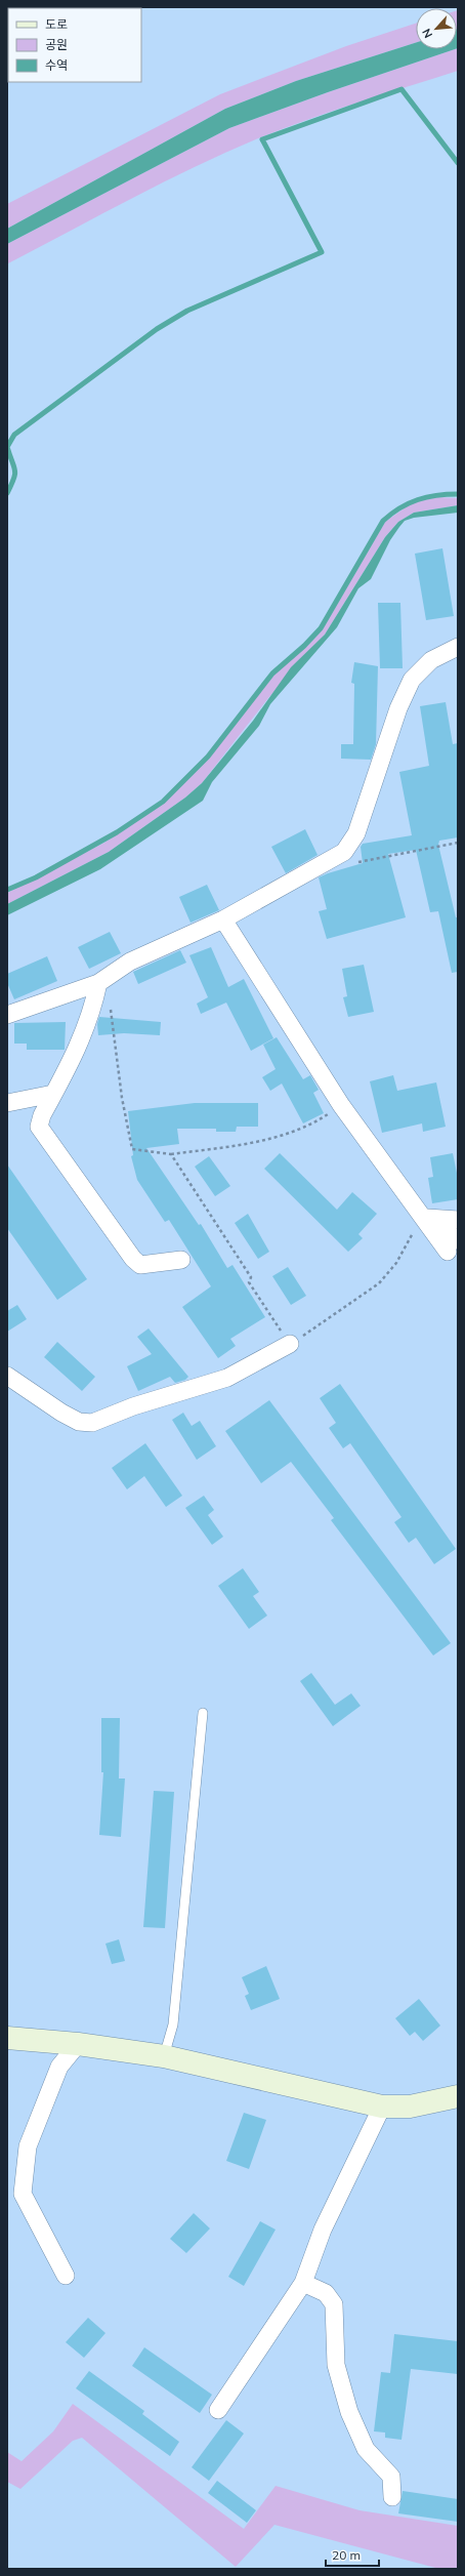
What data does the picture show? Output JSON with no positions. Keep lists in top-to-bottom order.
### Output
{
  "legend": ["도로", "공원", "수역"],
  "scale_bar": "20 m",
  "north": "bottom left"
}
